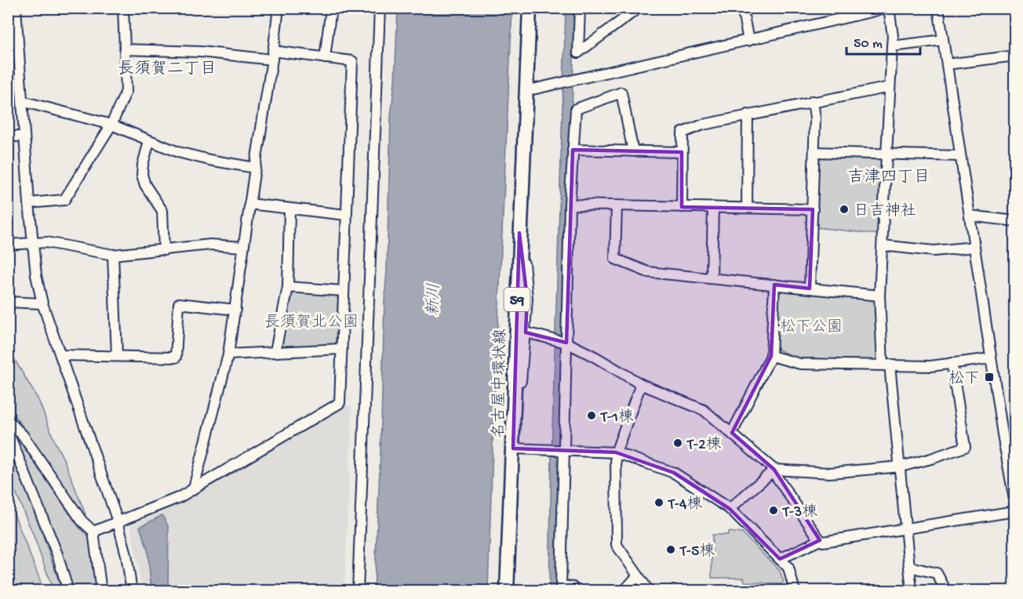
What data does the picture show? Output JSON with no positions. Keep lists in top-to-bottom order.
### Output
{
  "streets": {
    "main road": ["59", "名古屋中環状線"]
  },
  "districts": ["長須賀二丁目", "吉津四丁目"],
  "water": ["新川"],
  "parks": ["長須賀北公園", "松下公園"],
  "places": {
    "other": [
      "日吉神社",
      "T-1棟",
      "T-2棟",
      "T-4棟",
      "T-3棟",
      "T-5棟"
    ],
    "transit": ["松下"]
  },
  "scale_bar": "50 m"
}
